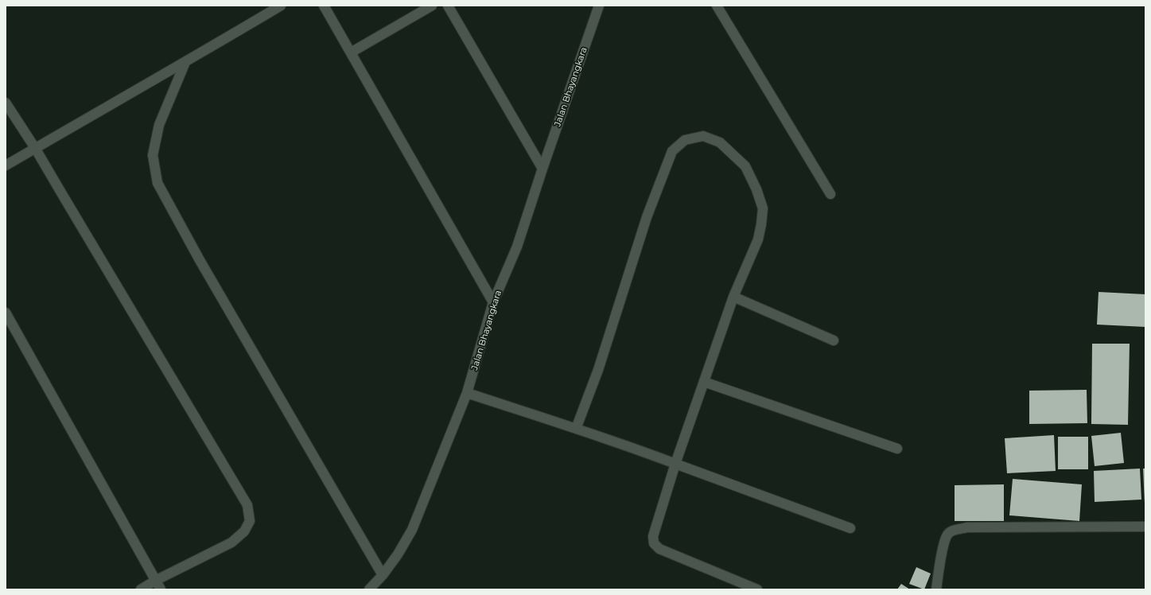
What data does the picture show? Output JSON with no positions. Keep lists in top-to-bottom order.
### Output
{
  "streets": {
    "street": ["Jalan Bhayangkara"]
  }
}
